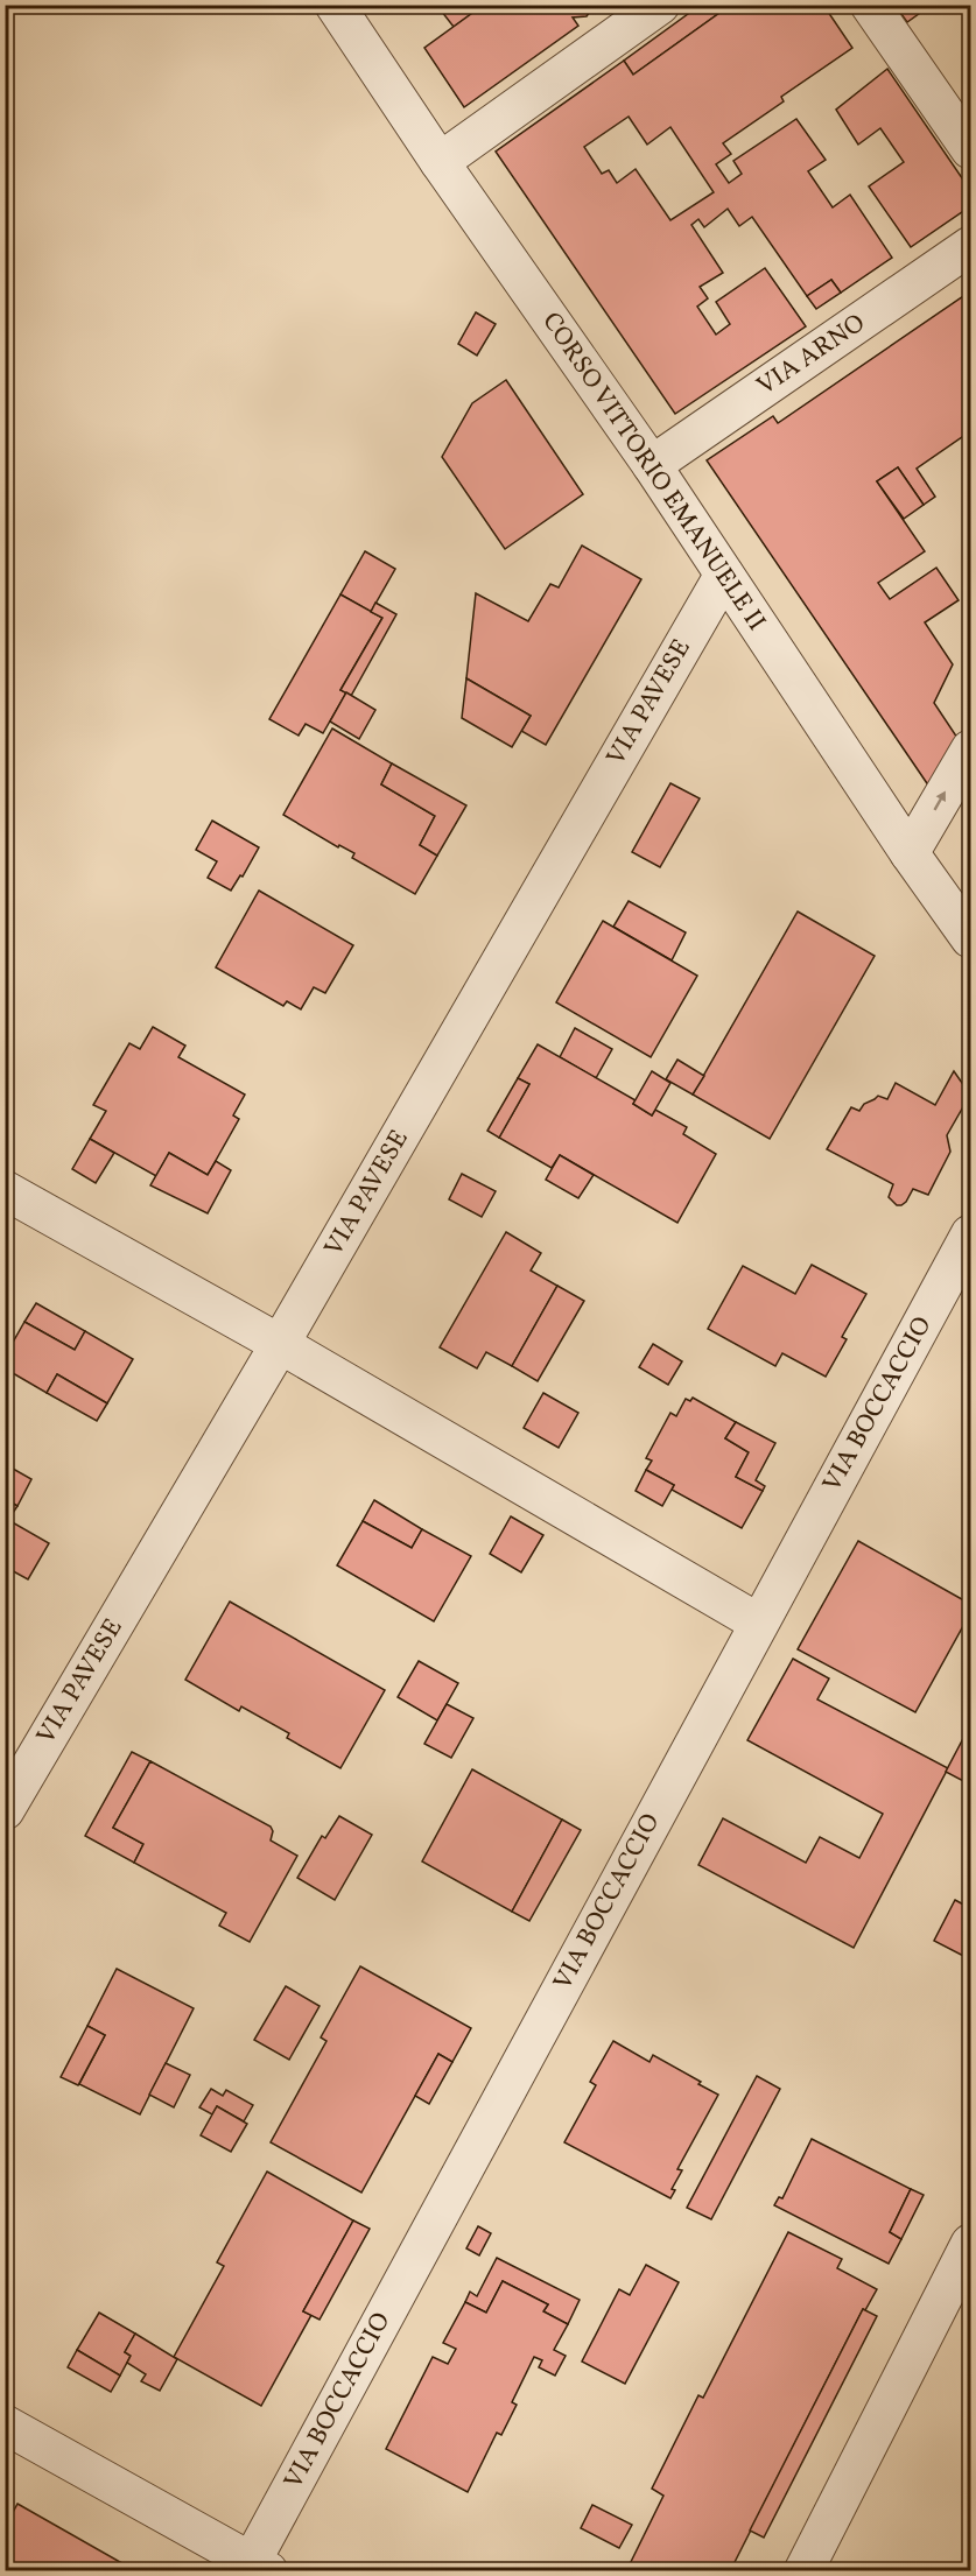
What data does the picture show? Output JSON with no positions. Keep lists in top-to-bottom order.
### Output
{
  "streets": {
    "street": [
      "VIA ARNO",
      "CORSO VITTORIO EMANUELE II",
      "VIA PAVESE",
      "VIA BOCCACCIO"
    ]
  },
  "crossings": [
    ["VIA ARNO", "CORSO VITTORIO EMANUELE II"],
    ["CORSO VITTORIO EMANUELE II", "VIA PAVESE"]
  ]
}
